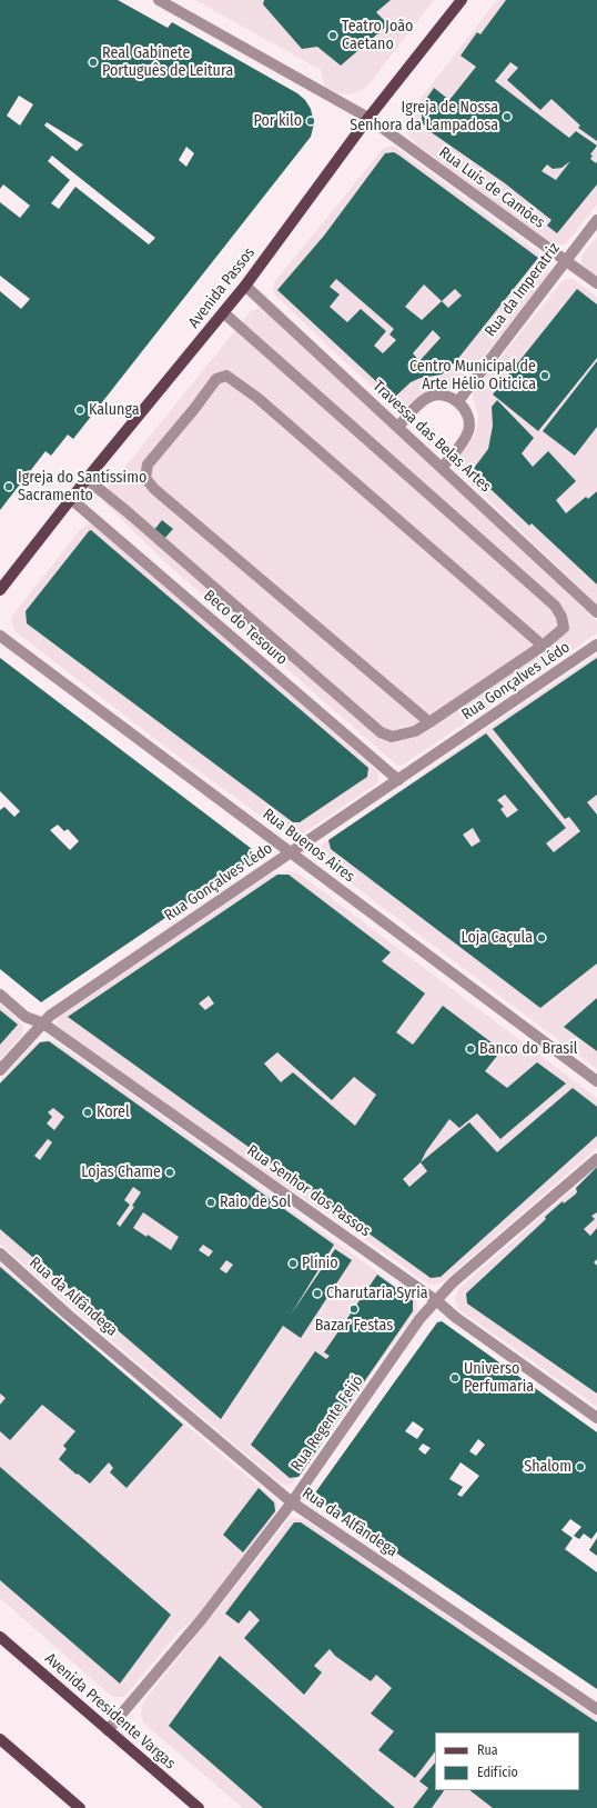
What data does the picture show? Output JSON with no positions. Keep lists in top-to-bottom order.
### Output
{
  "streets": {
    "main road": ["Avenida Passos", "Avenida Presidente Vargas"],
    "street": [
      "Rua Luis de Camões",
      "Rua da Imperatriz",
      "Travessa das Belas Artes",
      "Beco do Tesouro",
      "Rua Gonçalves Lédo",
      "Rua Buenos Aires",
      "Rua Senhor dos Passos",
      "Rua da Alfândega",
      "Rua Regente Feijó"
    ]
  },
  "crossings": [
    ["Rua Luis de Camões", "Avenida Passos"],
    ["Rua Luis de Camões", "Rua da Imperatriz"],
    ["Avenida Passos", "Travessa das Belas Artes"],
    ["Avenida Passos", "Beco do Tesouro"],
    ["Rua da Imperatriz", "Travessa das Belas Artes"],
    ["Beco do Tesouro", "Rua Gonçalves Lédo"],
    ["Rua Gonçalves Lédo", "Rua Buenos Aires"],
    ["Rua Gonçalves Lédo", "Rua Senhor dos Passos"],
    ["Rua Senhor dos Passos", "Rua Regente Feijó"],
    ["Rua da Alfândega", "Rua Regente Feijó"],
    ["Rua Regente Feijó", "Avenida Presidente Vargas"]
  ],
  "places": [
    "Teatro João Caetano",
    "Real Gabinete Português de Leitura",
    "Igreja de Nossa Senhora da Lampadosa",
    "Por kilo",
    "Centro Municipal de Arte Hélio Oiticica",
    "Kalunga",
    "Igreja do Santíssimo Sacramento",
    "Loja Caçula",
    "Banco do Brasil",
    "Korel",
    "Lojas Chame",
    "Raio de Sol",
    "Plínio",
    "Charutaria Syria",
    "Bazar Festas",
    "Universo Perfumaria",
    "Shalom"
  ],
  "legend": ["Rua", "Edifício"]
}
